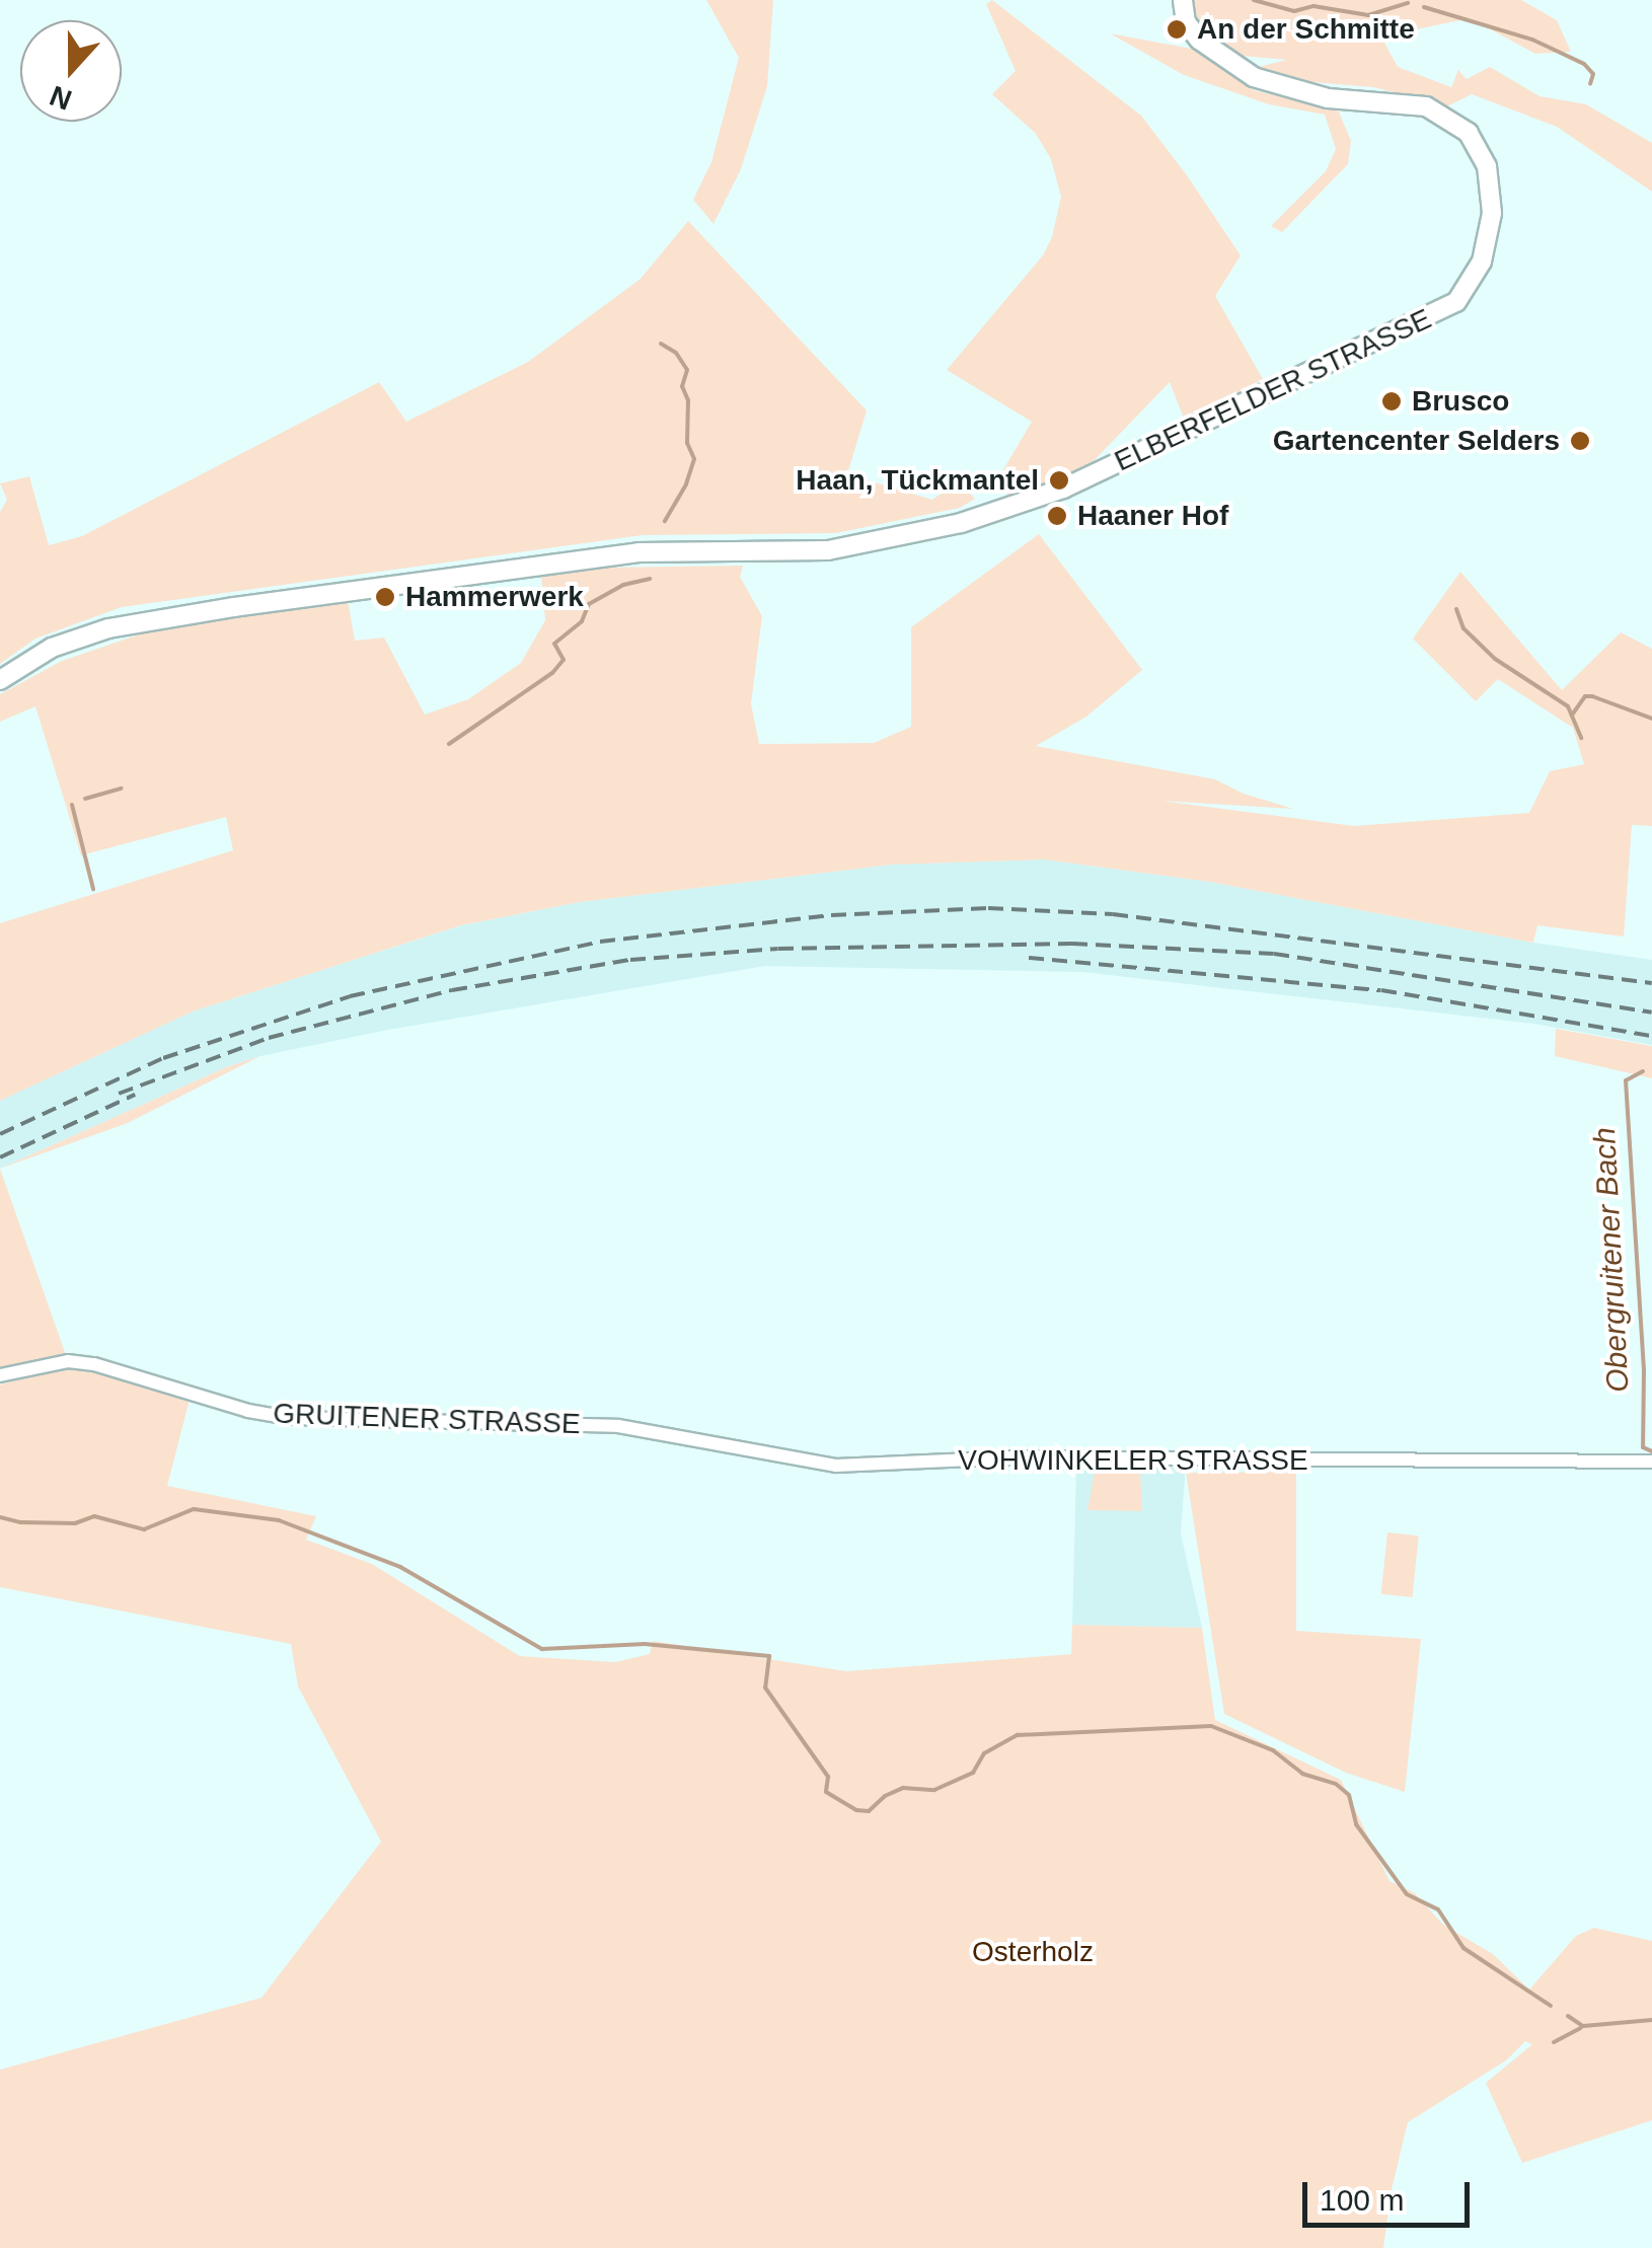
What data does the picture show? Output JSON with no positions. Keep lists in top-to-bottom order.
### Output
{
  "streets": {
    "main road": ["ELBERFELDER STRASSE"],
    "street": ["GRUITENER STRASSE", "VOHWINKELER STRASSE"]
  },
  "crossings": [
    ["GRUITENER STRASSE", "VOHWINKELER STRASSE"]
  ],
  "water": ["Obergruitener Bach"],
  "parks": ["Osterholz"],
  "places": [
    "An der Schmitte",
    "Brusco",
    "Gartencenter Selders",
    "Haan, Tückmantel",
    "Haaner Hof",
    "Hammerwerk"
  ],
  "scale_bar": "100 m",
  "north": "bottom"
}
